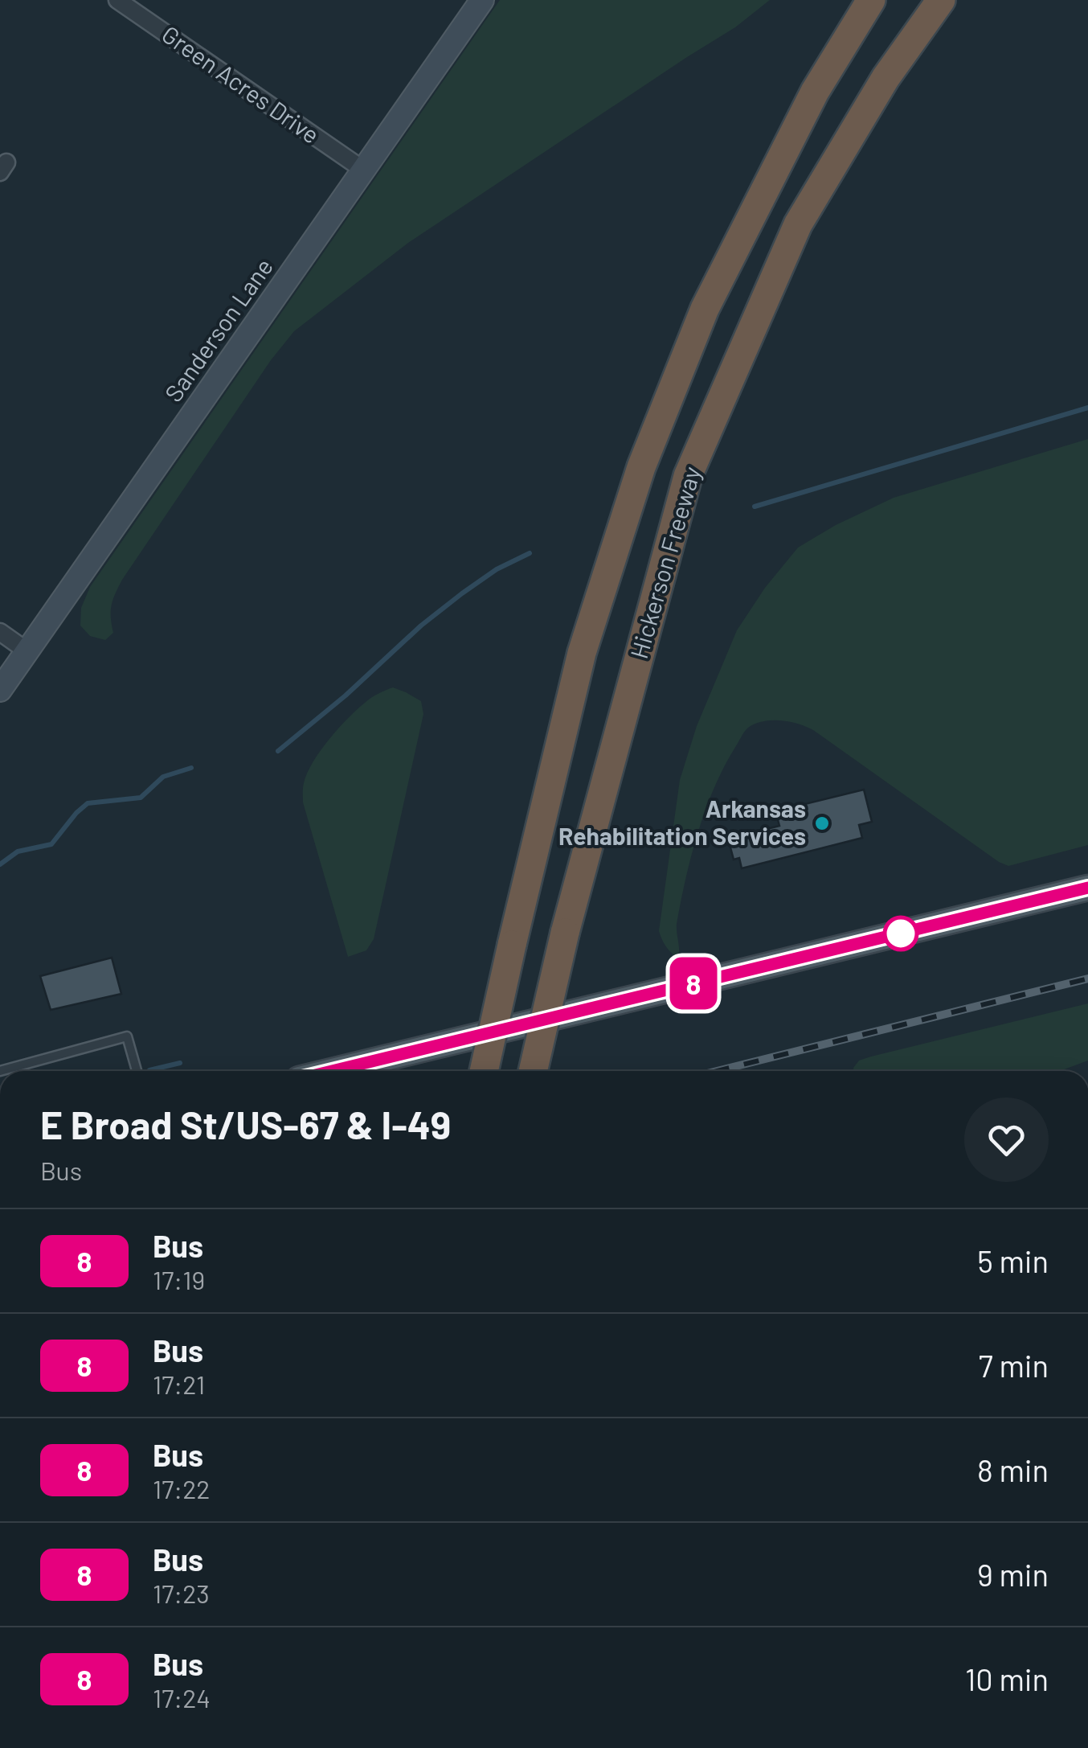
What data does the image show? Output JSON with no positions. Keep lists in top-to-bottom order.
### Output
{
  "streets": {
    "highway": ["Hickerson Freeway"],
    "street": ["Green Acres Drive", "Sanderson Lane"]
  },
  "crossings": [
    ["Green Acres Drive", "Sanderson Lane"]
  ],
  "places": ["Arkansas Rehabilitation Services"],
  "lines": ["bus line 8"],
  "page": {
    "on_map": "8",
    "heading": ["E Broad St/US-67 & I-49", "Bus"],
    "list": [
      {
        "mark": "8",
        "name": "Bus",
        "note": "17:19",
        "value": "5 min"
      },
      {
        "mark": "8",
        "name": "Bus",
        "note": "17:21",
        "value": "7 min"
      },
      {
        "mark": "8",
        "name": "Bus",
        "note": "17:22",
        "value": "8 min"
      },
      {
        "mark": "8",
        "name": "Bus",
        "note": "17:23",
        "value": "9 min"
      },
      {
        "mark": "8",
        "name": "Bus",
        "note": "17:24",
        "value": "10 min"
      }
    ]
  }
}
